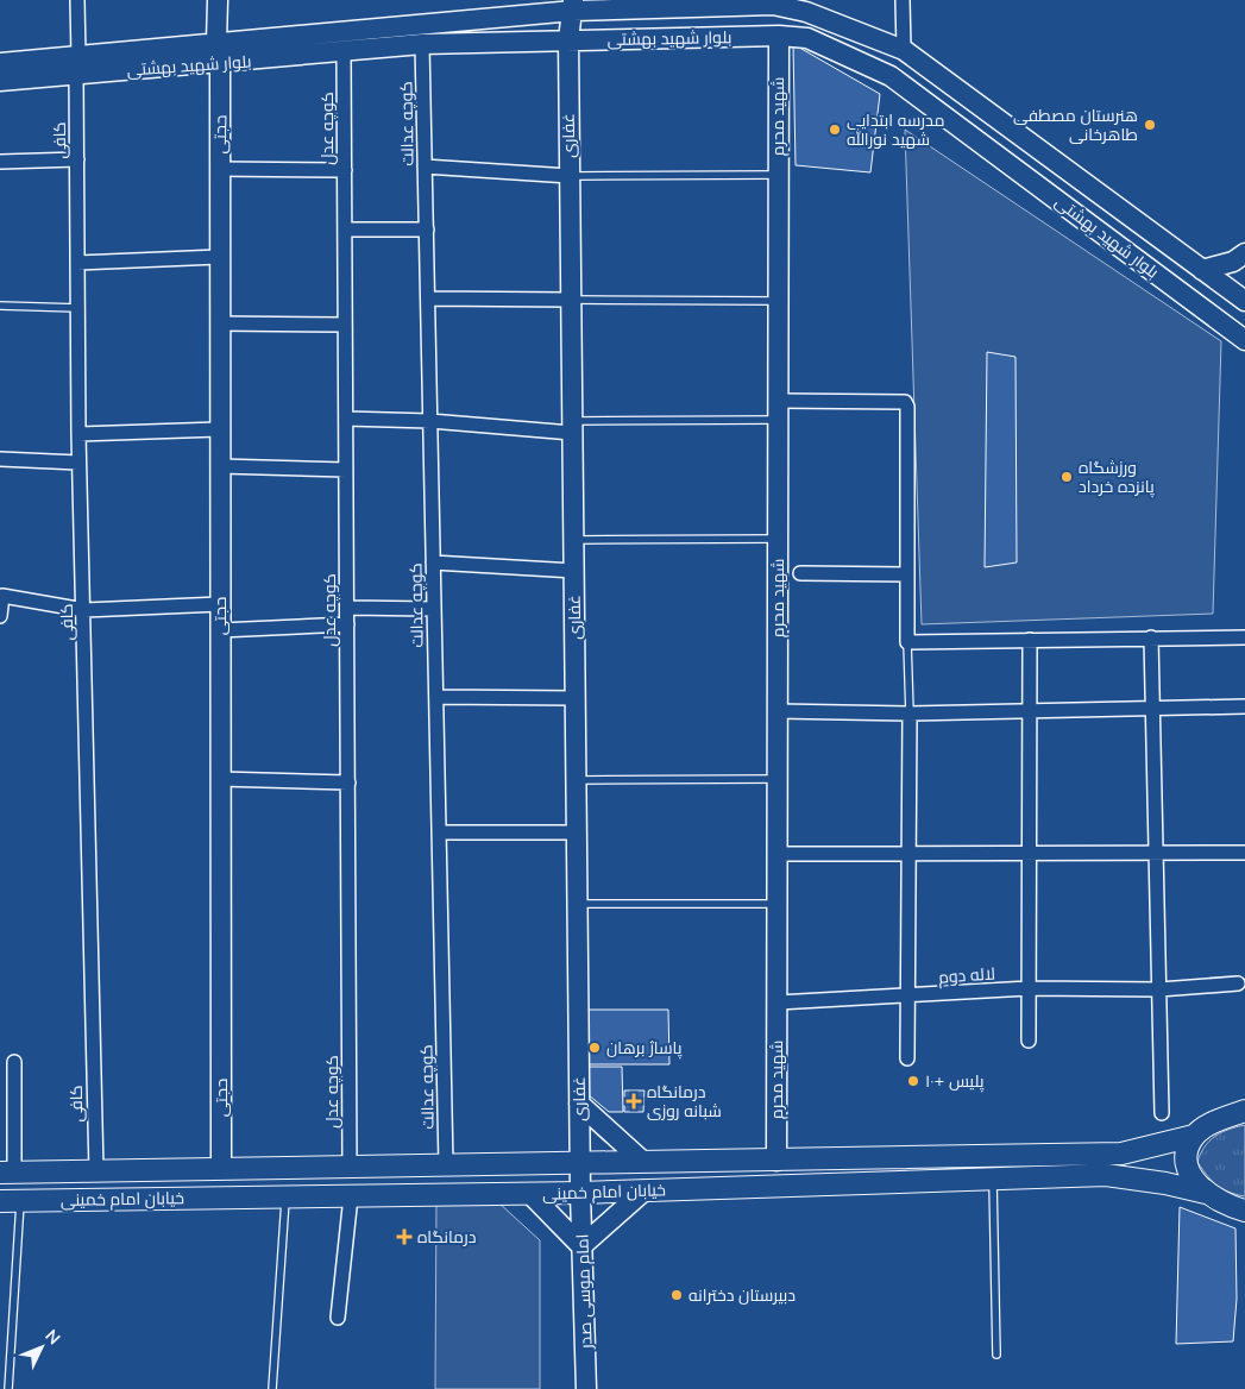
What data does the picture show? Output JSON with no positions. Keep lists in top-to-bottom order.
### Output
{
  "streets": {
    "main road": ["خیابان امام خمینی"],
    "street": [
      "بلوار شهید بهشتی",
      "شهید محرم",
      "کوچه عدالت",
      "کوچه عدل",
      "حجتی",
      "غفاری",
      "کافی",
      "لاله دوم",
      "امام موسی صدر"
    ]
  },
  "crossings": [
    ["بلوار شهید بهشتی", "شهید محرم"],
    ["بلوار شهید بهشتی", "کوچه عدالت"],
    ["بلوار شهید بهشتی", "کوچه عدل"],
    ["بلوار شهید بهشتی", "حجتی"],
    ["بلوار شهید بهشتی", "غفاری"],
    ["بلوار شهید بهشتی", "کافی"],
    ["شهید محرم", "لاله دوم"],
    ["شهید محرم", "خیابان امام خمینی"],
    ["کوچه عدالت", "خیابان امام خمینی"],
    ["کوچه عدل", "خیابان امام خمینی"],
    ["حجتی", "خیابان امام خمینی"],
    ["غفاری", "خیابان امام خمینی"],
    ["غفاری", "امام موسی صدر"],
    ["کافی", "خیابان امام خمینی"],
    ["خیابان امام خمینی", "امام موسی صدر"]
  ],
  "places": {
    "other": [
      "هنرستان مصطفی طاهرخانی",
      "مدرسه ابتدایی شهید نورالله",
      "ورزشگاه پانزده خرداد",
      "پاساژ برهان",
      "پلیس +۱۰",
      "دبیرستان دخترانه"
    ],
    "health": ["درمانگاه شبانه روزی", "درمانگاه"]
  },
  "north": "top right"
}
